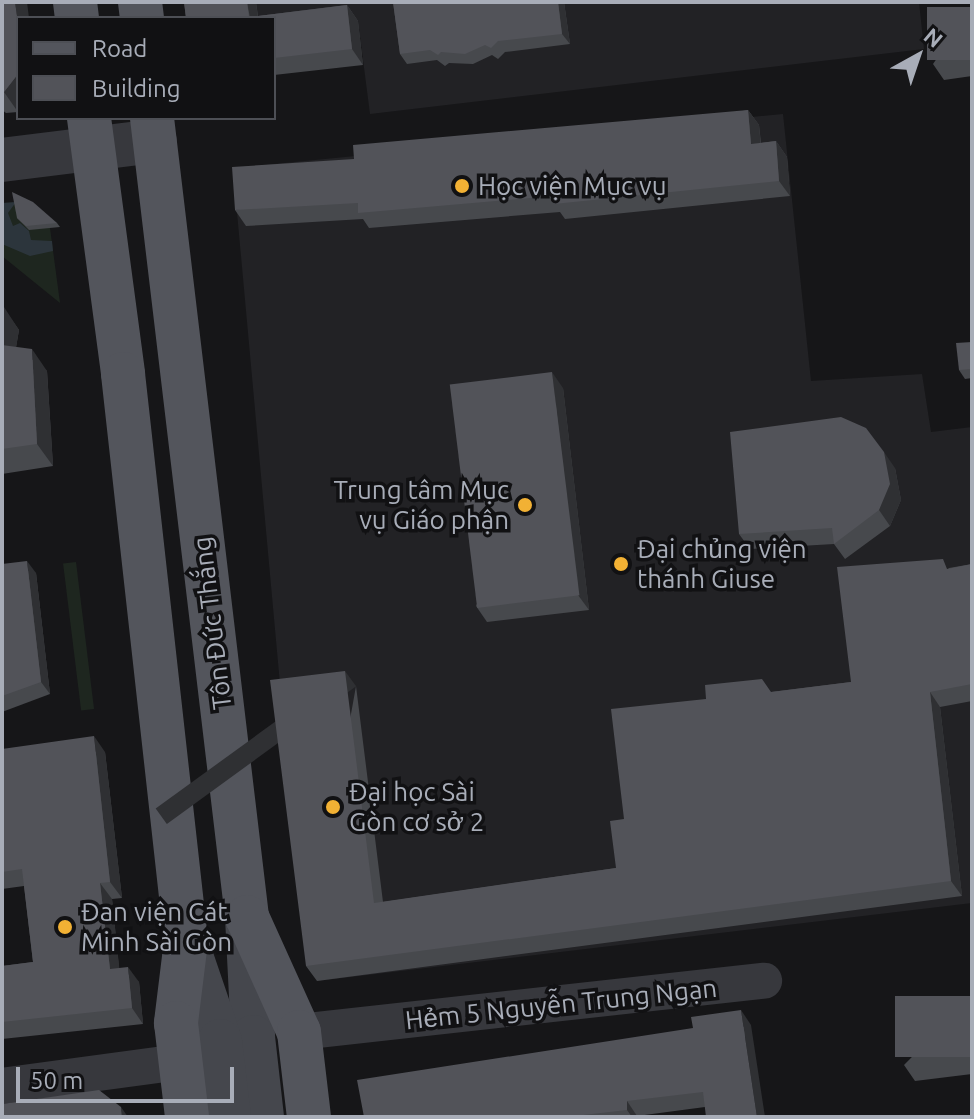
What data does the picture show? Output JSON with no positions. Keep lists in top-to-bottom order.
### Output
{
  "streets": {
    "main road": ["Tôn Đức Thắng"],
    "street": ["Hẻm 5 Nguyễn Trung Ngạn"]
  },
  "crossings": [
    ["Tôn Đức Thắng", "Hẻm 5 Nguyễn Trung Ngạn"]
  ],
  "places": [
    "Học viện Mục vụ",
    "Trung tâm Mục vụ Giáo phận",
    "Đại chủng viện thánh Giuse",
    "Đại học Sài Gòn cơ sở 2",
    "Đan viện Cát Minh Sài Gòn"
  ],
  "legend": ["Road", "Building"],
  "scale_bar": "50 m",
  "north": "top right"
}
